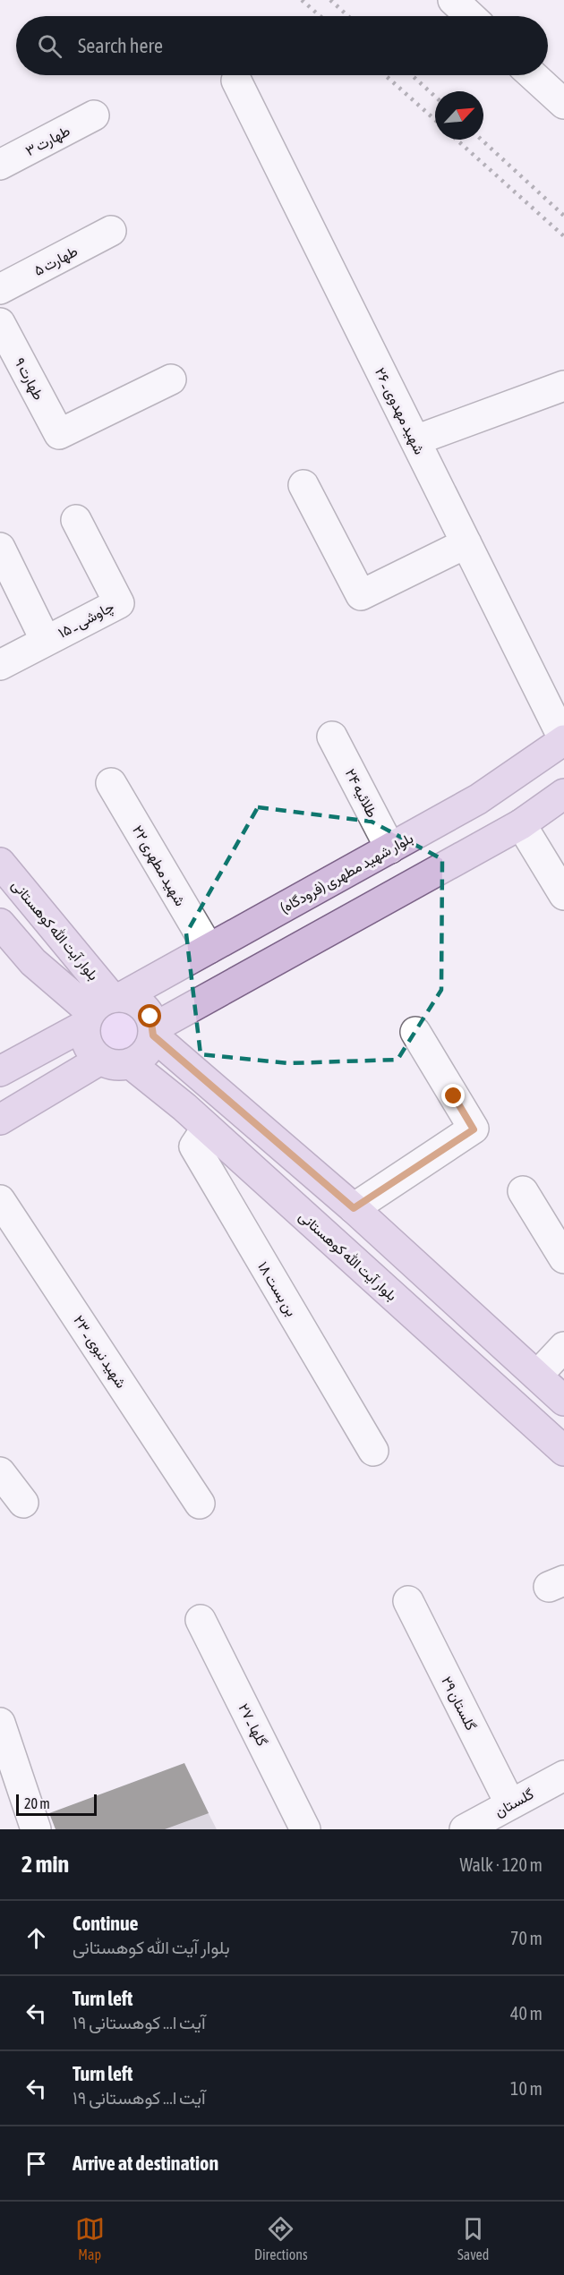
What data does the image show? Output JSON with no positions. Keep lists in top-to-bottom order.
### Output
{
  "streets": {
    "main road": ["بلوار شهید مطهری (فرودگاه)", "بلوار آیت الله کوهستانی"],
    "street": [
      "طهارت ۳",
      "طهارت ۵",
      "طهارت ۹",
      "شهید مهدوی ـ ۲۶",
      "چاوشی ـ ۱۵",
      "طلائیه ۲۴",
      "شهید مطهری ۲۲",
      "بن بست ۱۸",
      "شهید نبوی ـ ۲۳",
      "گلستان ۲۹",
      "گلها ـ ۲۷",
      "گلستان"
    ]
  },
  "crossings": [
    ["شهید مهدوی ـ ۲۶", "بلوار شهید مطهری (فرودگاه)"],
    ["طلائیه ۲۴", "بلوار شهید مطهری (فرودگاه)"],
    ["شهید مطهری ۲۲", "بلوار شهید مطهری (فرودگاه)"],
    ["بلوار شهید مطهری (فرودگاه)", "بلوار آیت الله کوهستانی"],
    ["بلوار آیت الله کوهستانی", "بن بست ۱۸"],
    ["گلستان ۲۹", "گلستان"]
  ],
  "scale_bar": "20 m",
  "north": "top right",
  "page": {
    "search": "Search here",
    "scale": "20 m",
    "heading": ["2 min", "Walk · 120 m"],
    "list": [
      ["Continue", "بلوار آیت الله کوهستانی", "70 m"],
      ["Turn left", "آیت ا... کوهستانی ۱۹", "40 m"],
      ["Turn left", "آیت ا... کوهستانی ۱۹", "10 m"],
      "Arrive at destination"
    ],
    "nav": ["Map", "Directions", "Saved"]
  }
}
